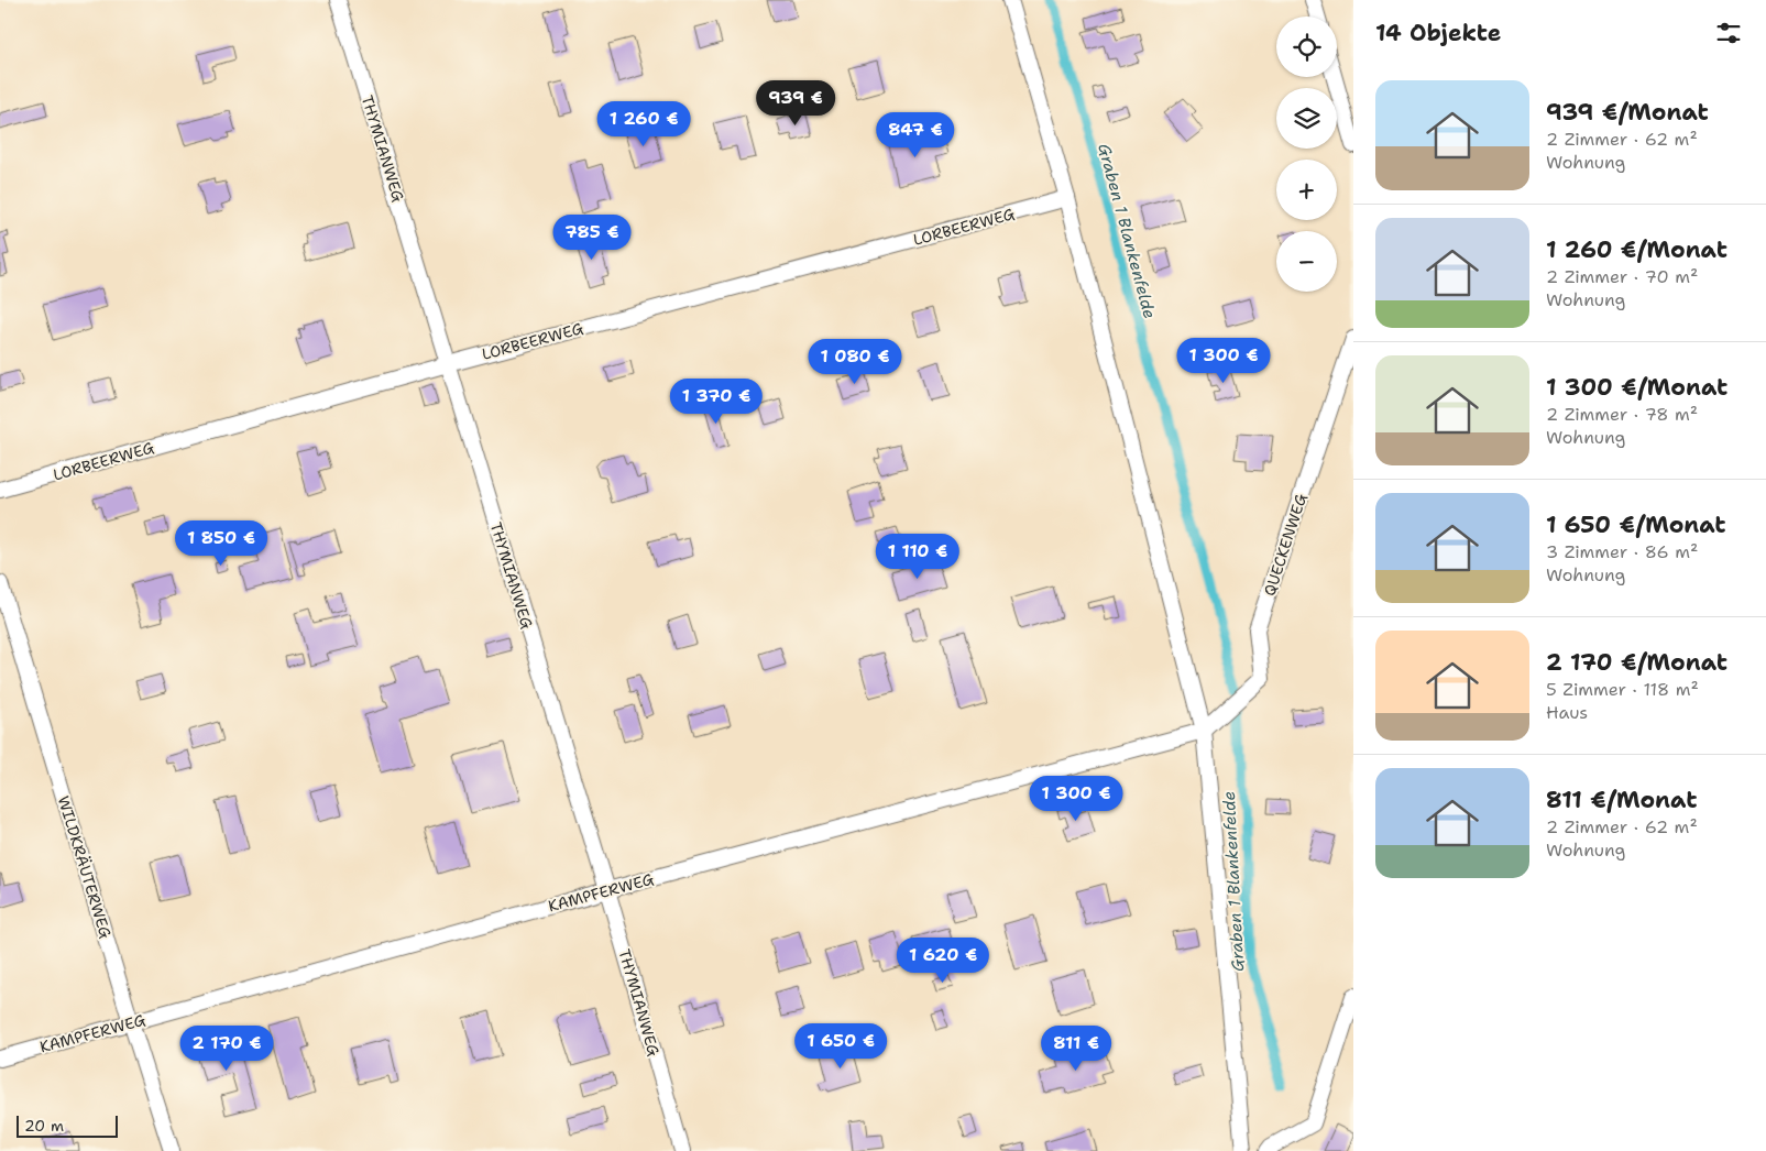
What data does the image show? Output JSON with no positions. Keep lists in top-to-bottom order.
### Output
{
  "streets": {
    "lane": [
      "THYMIANWEG",
      "LORBEERWEG",
      "QUECKENWEG",
      "WILDKRÄUTERWEG",
      "KAMPFERWEG"
    ]
  },
  "crossings": [
    ["THYMIANWEG", "LORBEERWEG"],
    ["THYMIANWEG", "KAMPFERWEG"],
    ["QUECKENWEG", "KAMPFERWEG"],
    ["WILDKRÄUTERWEG", "KAMPFERWEG"]
  ],
  "water": ["Graben 1 Blankenfelde"],
  "scale_bar": "20 m",
  "page": {
    "heading": "14 Objekte",
    "map_buttons": ["+", "−"],
    "list": [
      {
        "name": "939 €/Monat",
        "note": "2 Zimmer · 62 m² · Wohnung"
      },
      {
        "name": "1 260 €/Monat",
        "note": "2 Zimmer · 70 m² · Wohnung"
      },
      {
        "name": "1 300 €/Monat",
        "note": "2 Zimmer · 78 m² · Wohnung"
      },
      {
        "name": "1 650 €/Monat",
        "note": "3 Zimmer · 86 m² · Wohnung"
      },
      {
        "name": "2 170 €/Monat",
        "note": "5 Zimmer · 118 m² · Haus"
      },
      {
        "name": "811 €/Monat",
        "note": "2 Zimmer · 62 m² · Wohnung"
      }
    ],
    "price": [
      "939 €",
      "1 260 €",
      "847 €",
      "785 €",
      "1 300 €",
      "1 080 €",
      "1 370 €",
      "1 850 €",
      "1 110 €",
      "1 300 €",
      "1 620 €",
      "1 650 €",
      "2 170 €",
      "811 €"
    ],
    "scale": "20 m"
  }
}
